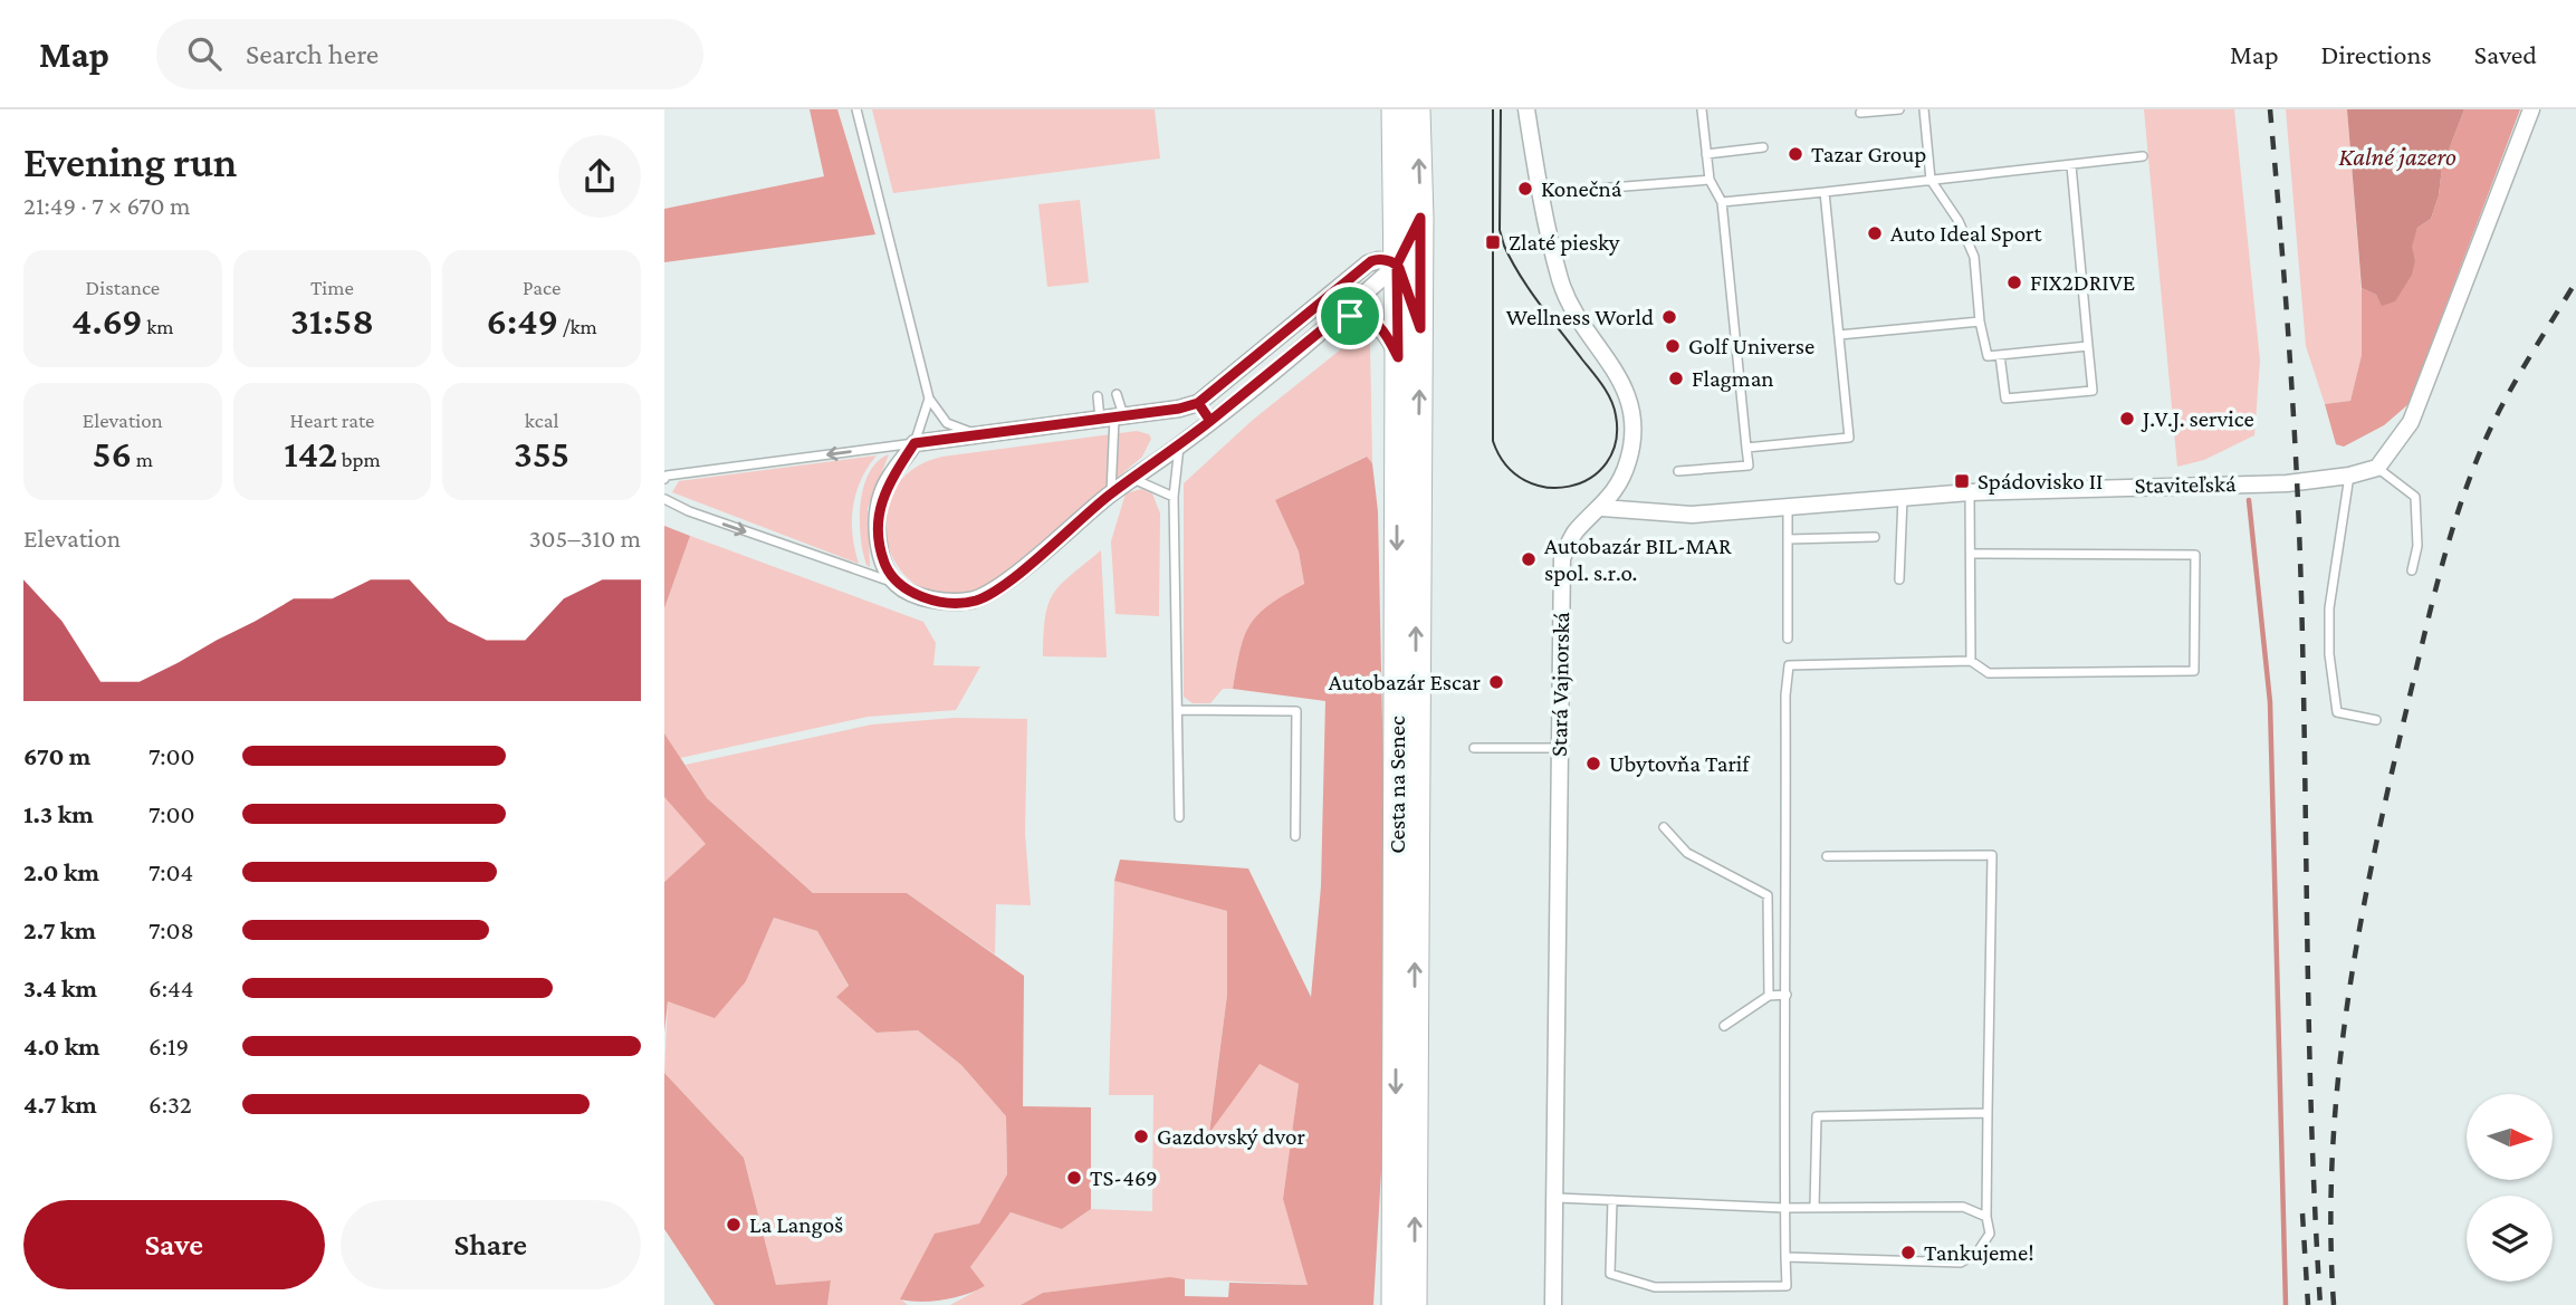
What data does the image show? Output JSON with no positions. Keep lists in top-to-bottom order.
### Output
{
  "streets": {
    "main road": ["Cesta na Senec"],
    "street": ["Staviteľská", "Stará Vajnorská"]
  },
  "crossings": [
    ["Staviteľská", "Stará Vajnorská"]
  ],
  "water": ["Kalné jazero"],
  "places": {
    "other": [
      "Tazar Group",
      "Konečná",
      "Auto Ideal Sport",
      "FIX2DRIVE",
      "Wellness World",
      "Golf Universe",
      "Flagman",
      "J.V.J. service",
      "Autobazár BIL-MAR spol. s.r.o.",
      "Autobazár Escar",
      "Ubytovňa Tarif",
      "Gazdovský dvor",
      "TS-469",
      "La Langoš",
      "Tankujeme!"
    ],
    "transit": ["Zlaté piesky", "Spádovisko II"]
  },
  "north": "right",
  "page": {
    "header": "Map",
    "search": "Search here",
    "nav": ["Map", "Directions", "Saved"],
    "heading": ["Evening run", "21:49 · 7 × 670 m"],
    "stats": [
      ["Distance", "4.69 km"],
      ["Time", "31:58"],
      ["Pace", "6:49 /km"],
      ["Elevation", "56 m"],
      ["Heart rate", "142 bpm"],
      ["kcal", "355"]
    ],
    "chart": ["Elevation", "305–310 m"],
    "list": [
      {
        "name": "670 m",
        "note": "7:00"
      },
      {
        "name": "1.3 km",
        "note": "7:00"
      },
      {
        "name": "2.0 km",
        "note": "7:04"
      },
      {
        "name": "2.7 km",
        "note": "7:08"
      },
      {
        "name": "3.4 km",
        "note": "6:44"
      },
      {
        "name": "4.0 km",
        "note": "6:19"
      },
      {
        "name": "4.7 km",
        "note": "6:32"
      }
    ],
    "buttons": ["Save", "Share"]
  }
}
